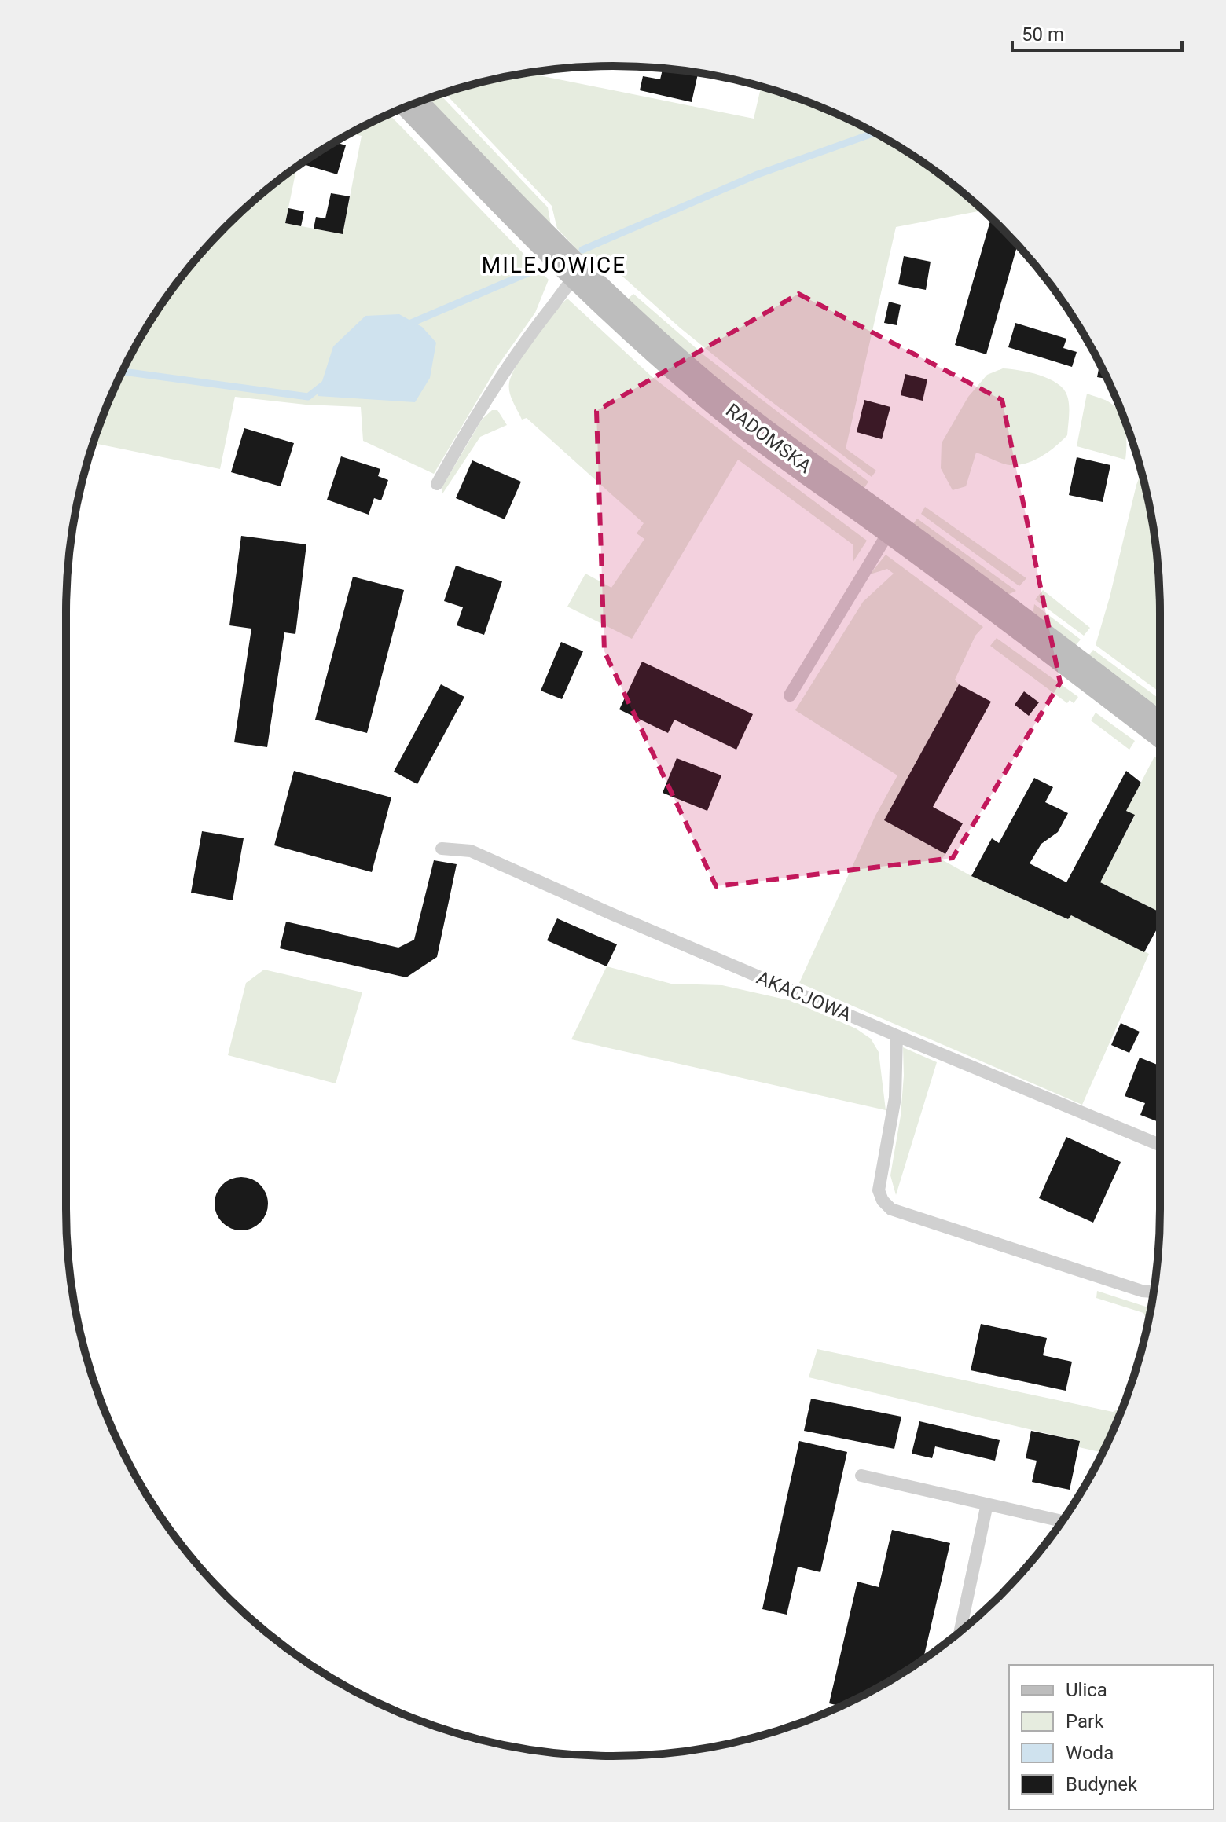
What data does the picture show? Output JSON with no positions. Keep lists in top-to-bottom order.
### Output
{
  "streets": {
    "main road": ["RADOMSKA"],
    "lane": ["AKACJOWA"]
  },
  "districts": ["MILEJOWICE"],
  "legend": [
    "Ulica",
    "Park",
    "Woda",
    "Budynek"
  ],
  "scale_bar": "50 m"
}
